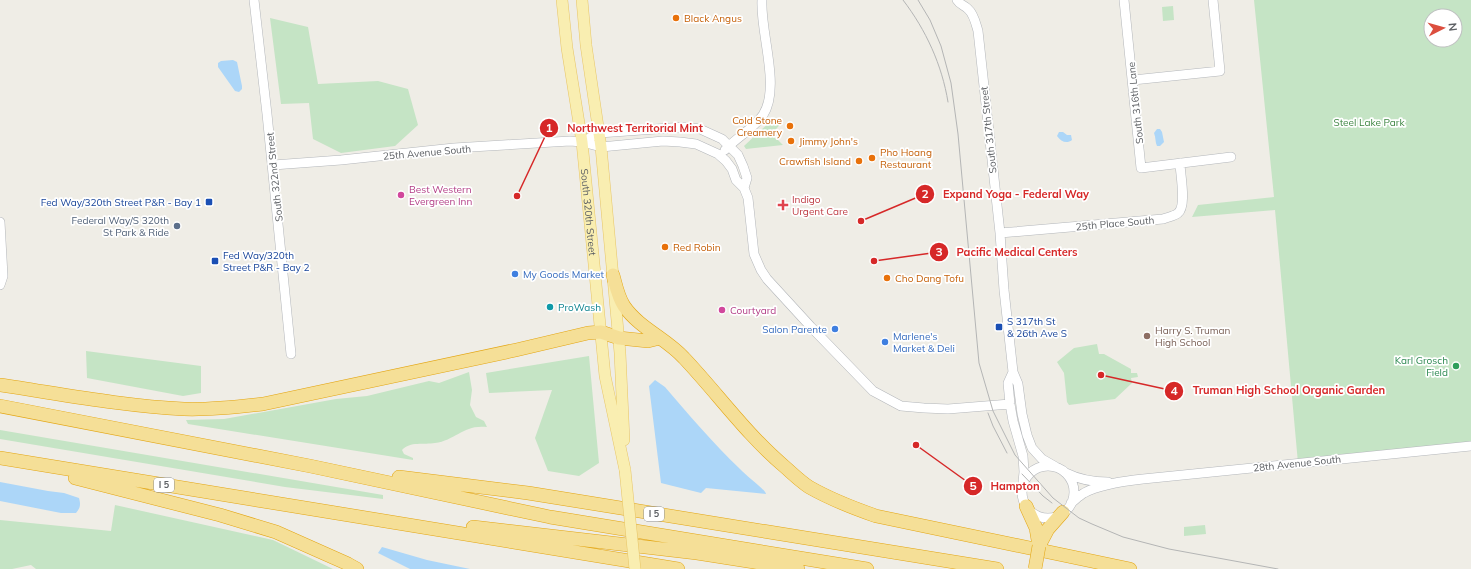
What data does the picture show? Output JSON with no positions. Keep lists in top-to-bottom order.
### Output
{
  "streets": {
    "highway": ["I 5"],
    "main road": ["South 320th Street"],
    "street": [
      "South 316th Lane",
      "South 317th Street",
      "25th Avenue South",
      "South 322nd Street",
      "25th Place South",
      "28th Avenue South"
    ]
  },
  "crossings": [
    ["South 316th Lane", "25th Place South"],
    ["South 317th Street", "25th Place South"],
    ["South 317th Street", "28th Avenue South"],
    ["25th Avenue South", "South 322nd Street"],
    ["25th Avenue South", "South 320th Street"]
  ],
  "parks": ["Steel Lake Park"],
  "places": {
    "other": [
      "Black Angus",
      "Cold Stone Creamery",
      "Jimmy John's",
      "Pho Hoang Restaurant",
      "Crawfish Island",
      "Best Western Evergreen Inn",
      "Northwest Territorial Mint",
      "Expand Yoga - Federal Way",
      "Federal Way/S 320th St Park & Ride",
      "Red Robin",
      "Pacific Medical Centers",
      "My Goods Market",
      "Cho Dang Tofu",
      "ProWash",
      "Courtyard",
      "Salon Parente",
      "Harry S. Truman High School",
      "Marlene's Market & Deli",
      "Karl Grosch Field",
      "Truman High School Organic Garden",
      "Hampton"
    ],
    "transit": ["Fed Way/320th Street P&R - Bay 1", "Fed Way/320th Street P&R - Bay 2", "S 317th St & 26th Ave S"],
    "health": ["Indigo Urgent Care"]
  },
  "north": "right"
}
